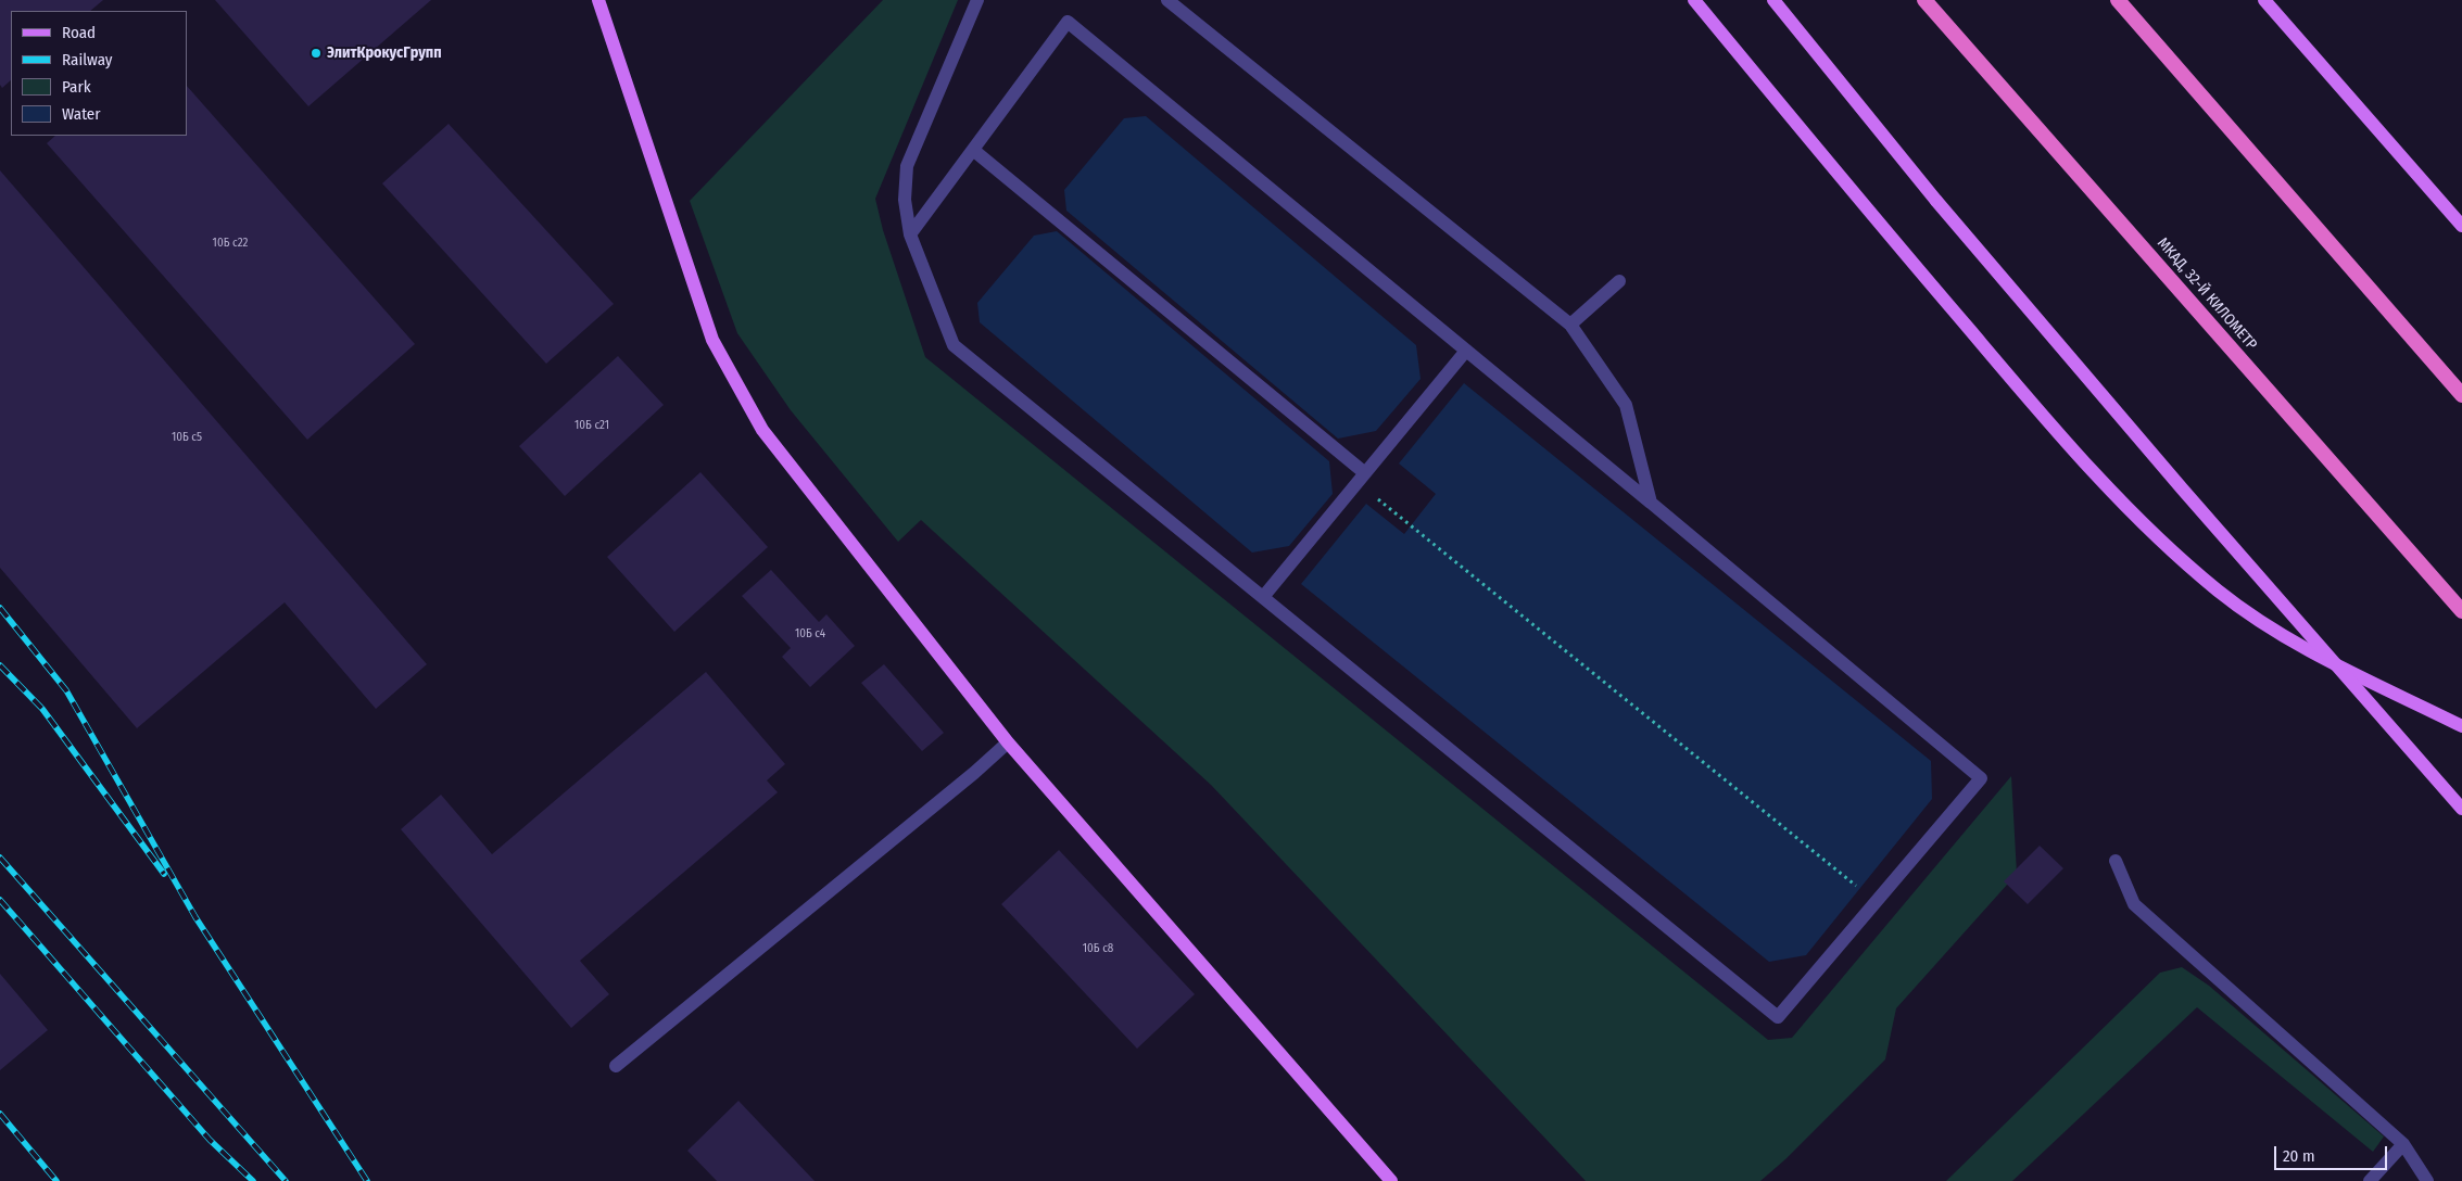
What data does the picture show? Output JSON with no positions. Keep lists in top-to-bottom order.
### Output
{
  "streets": {
    "highway": ["МКАД, 32-Й КИЛОМЕТР"]
  },
  "places": ["ЭлитКрокусГрупп"],
  "house_numbers": [
    "10Б с22",
    "10Б с21",
    "10Б с5",
    "10Б с4",
    "10Б с8"
  ],
  "legend": [
    "Road",
    "Railway",
    "Park",
    "Water"
  ],
  "scale_bar": "20 m"
}
